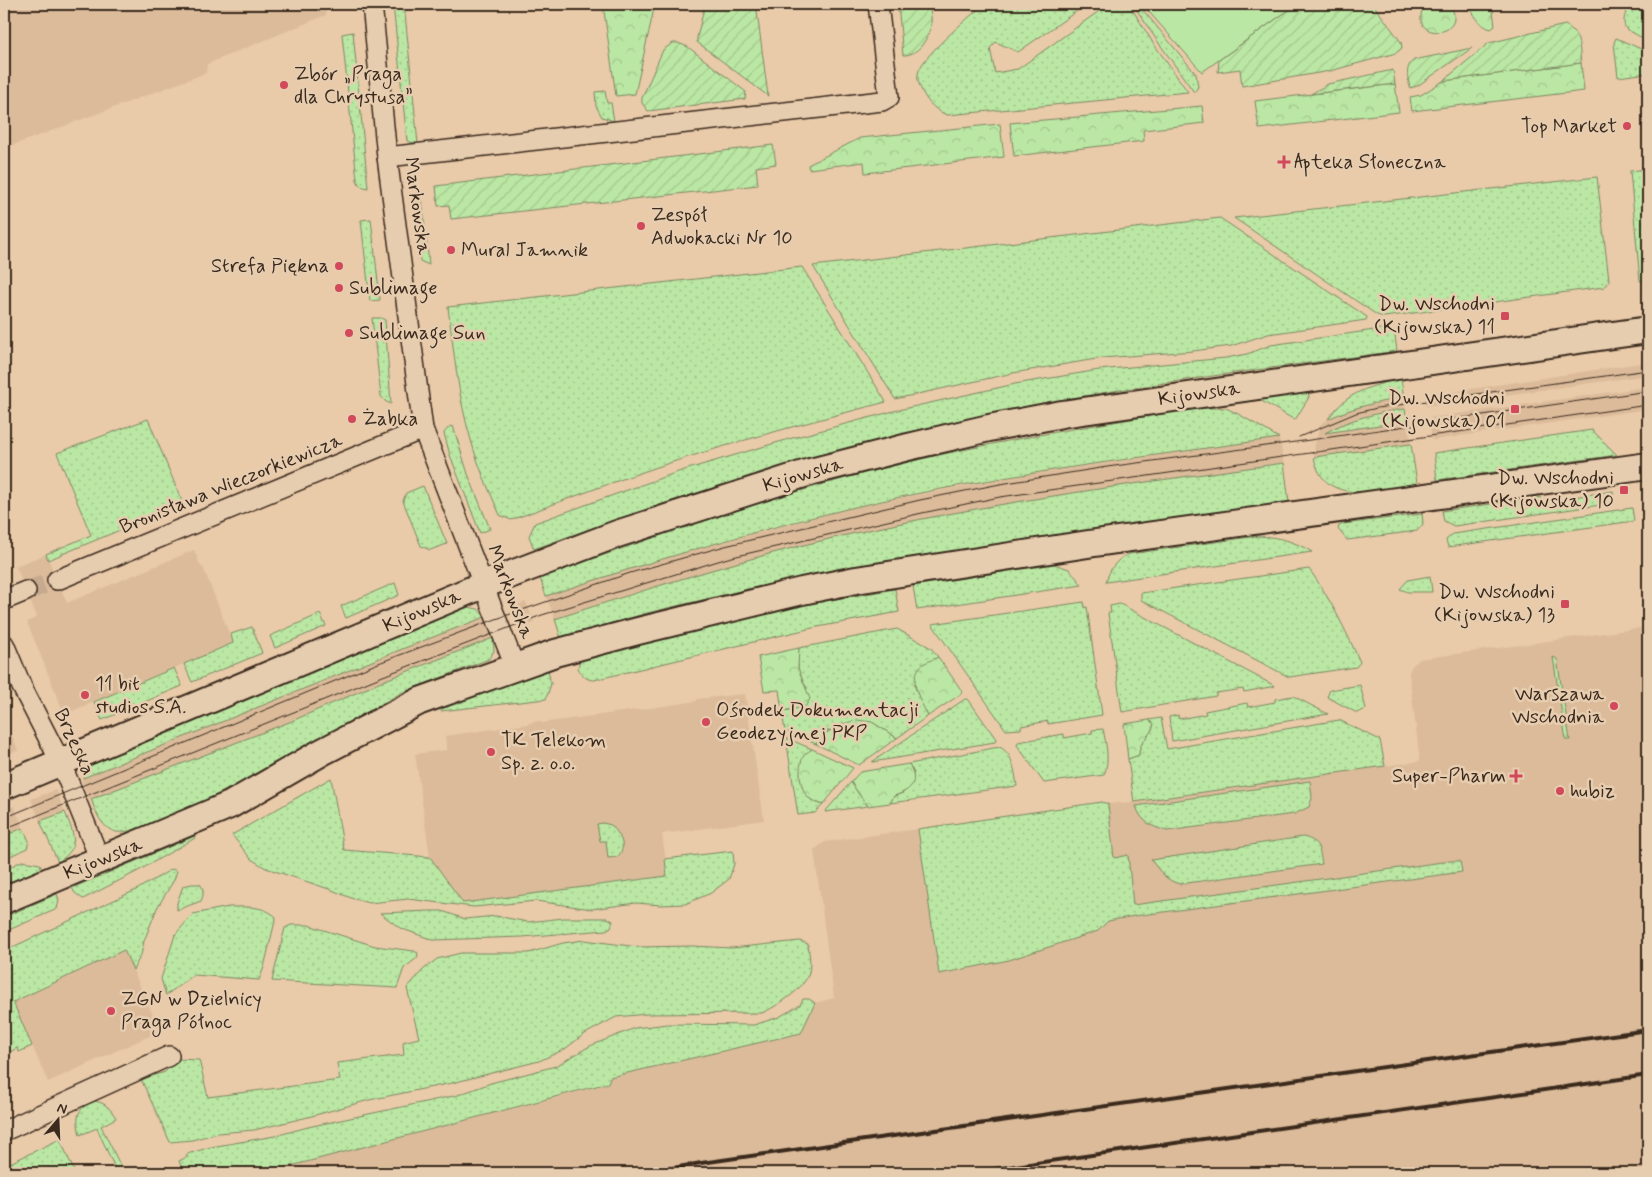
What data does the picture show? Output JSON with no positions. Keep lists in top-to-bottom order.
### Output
{
  "streets": {
    "street": [
      "Markowska",
      "Kijowska",
      "Bronisława Wieczorkiewicza",
      "Brzeska"
    ]
  },
  "crossings": [
    ["Markowska", "Kijowska"],
    ["Markowska", "Bronisława Wieczorkiewicza"],
    ["Kijowska", "Brzeska"]
  ],
  "places": {
    "other": [
      "Zbór „Praga dla Chrystusa”",
      "Top Market",
      "Zespół Adwokacki Nr 10",
      "Mural Jamnik",
      "Strefa Piękna",
      "Sublimage",
      "Sublimage Sun",
      "Żabka",
      "11 bit studios S.A.",
      "Warszawa Wschodnia",
      "Ośrodek Dokumentacji Geodezyjnej PKP",
      "TK Telekom Sp. z. o.o.",
      "hubiz",
      "ZGN w Dzielnicy Praga Północ"
    ],
    "health": ["Apteka Słoneczna", "Super-Pharm"],
    "transit": [
      "Dw. Wschodni (Kijowska) 11",
      "Dw. Wschodni (Kijowska) 01",
      "Dw. Wschodni (Kijowska) 10",
      "Dw. Wschodni (Kijowska) 13"
    ]
  },
  "north": "top"
}
